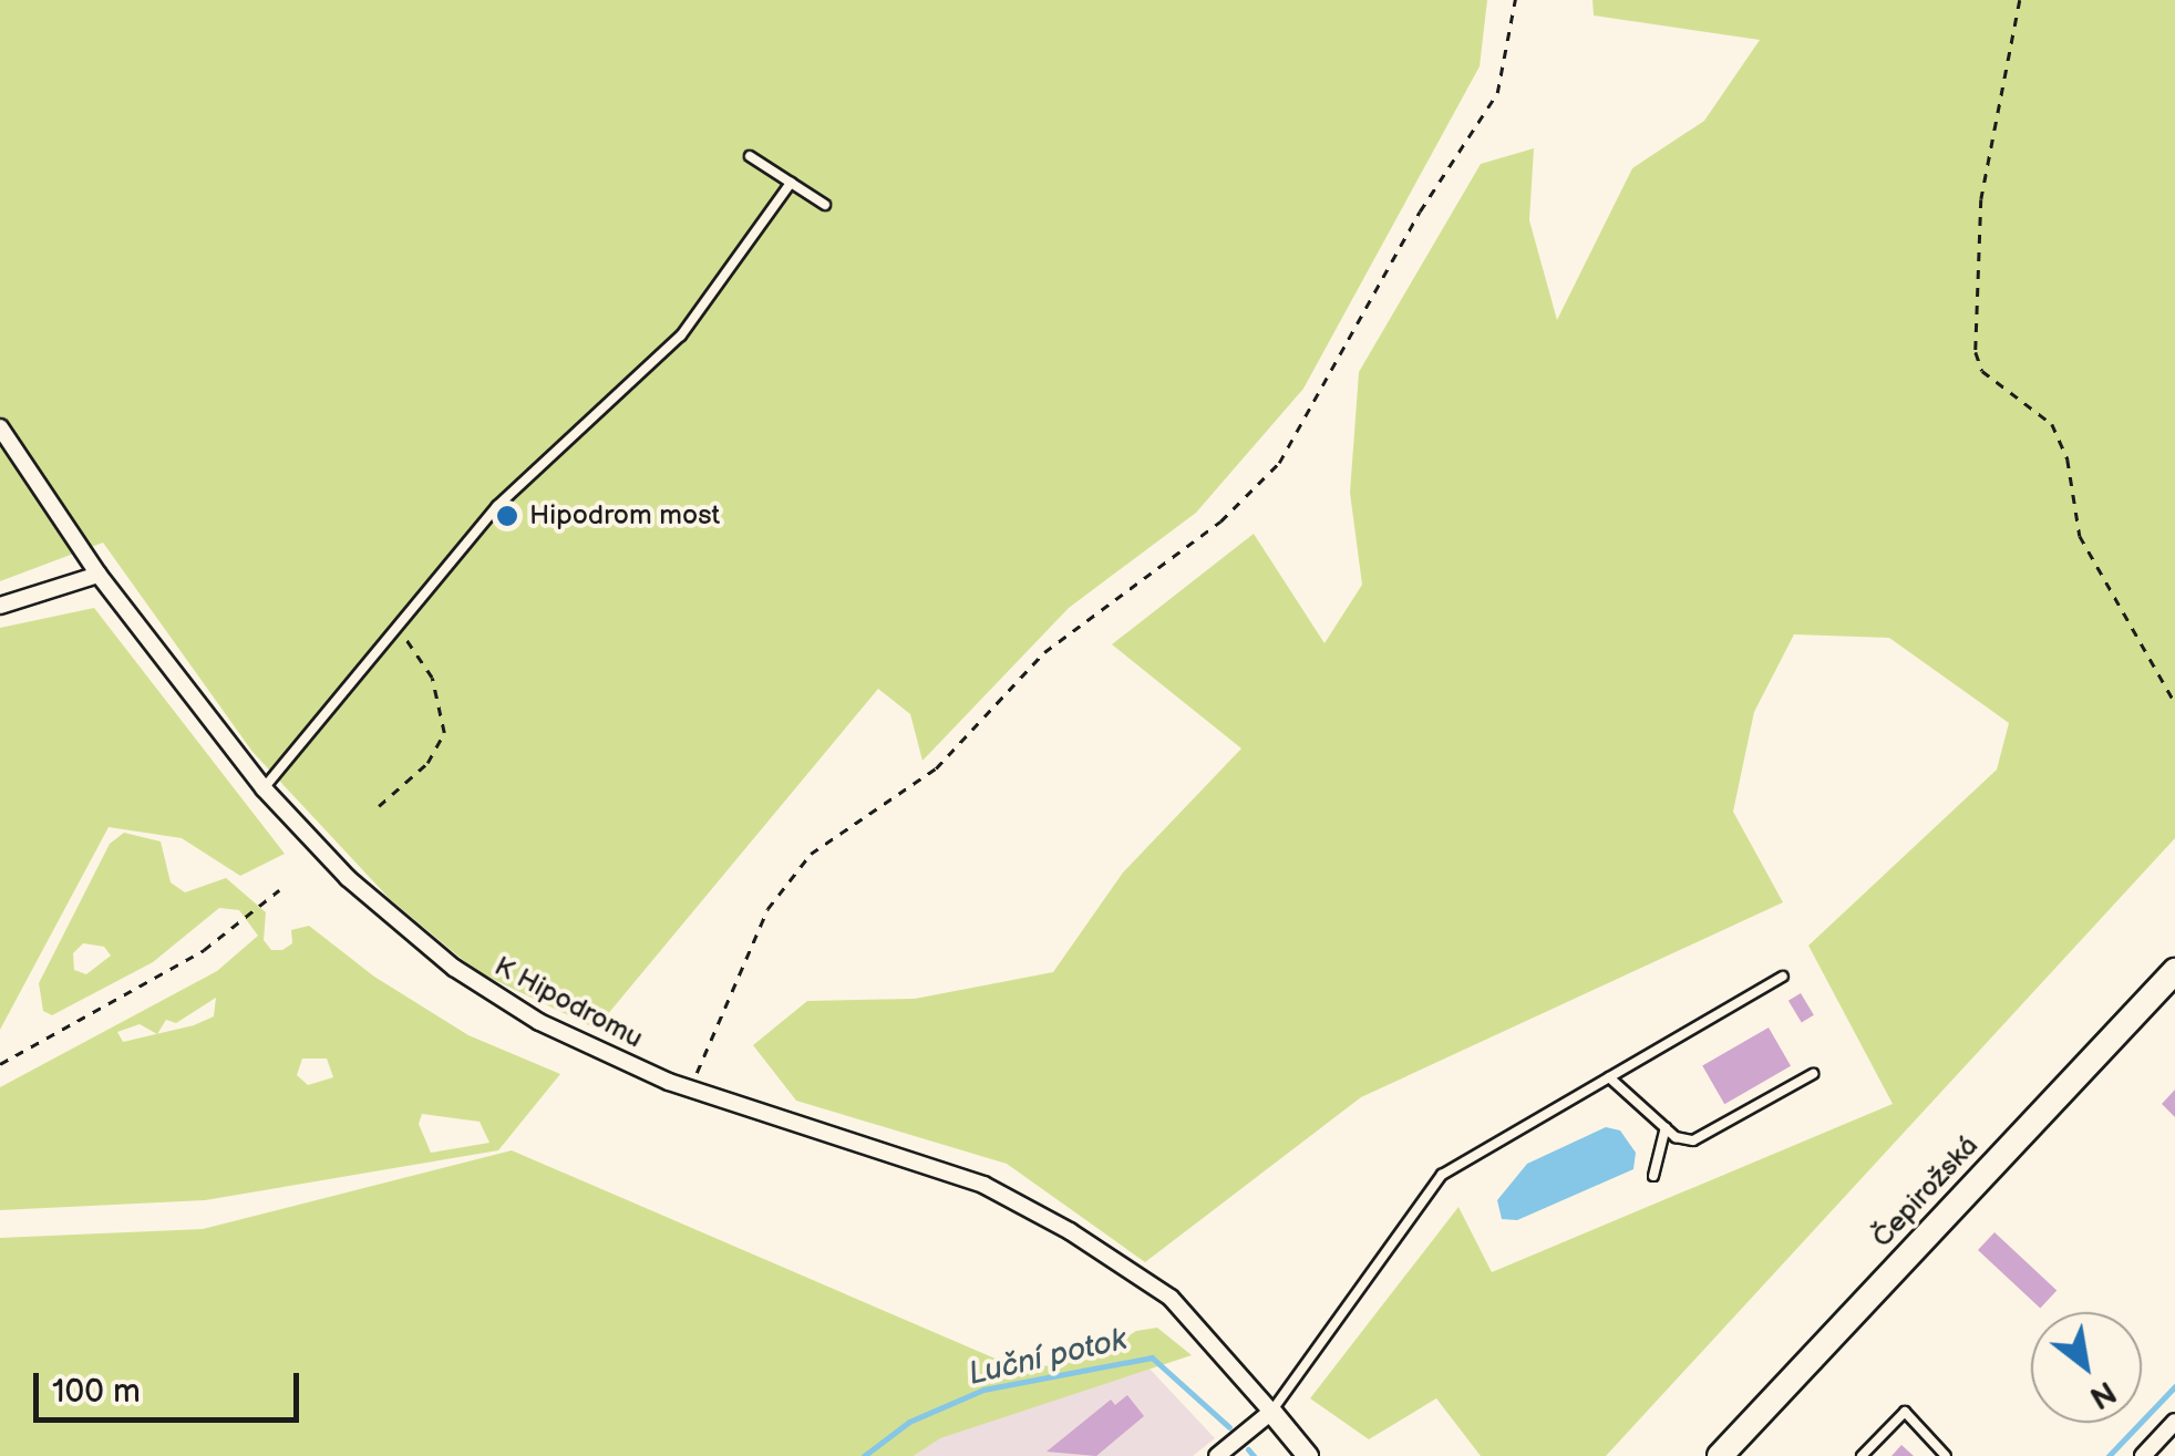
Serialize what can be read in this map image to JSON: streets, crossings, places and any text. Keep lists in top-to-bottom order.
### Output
{
  "streets": {
    "main road": ["Čepirožská"],
    "street": ["K Hipodromu"]
  },
  "water": ["Luční potok"],
  "places": ["Hipodrom most"],
  "scale_bar": "100 m",
  "north": "bottom right"
}
